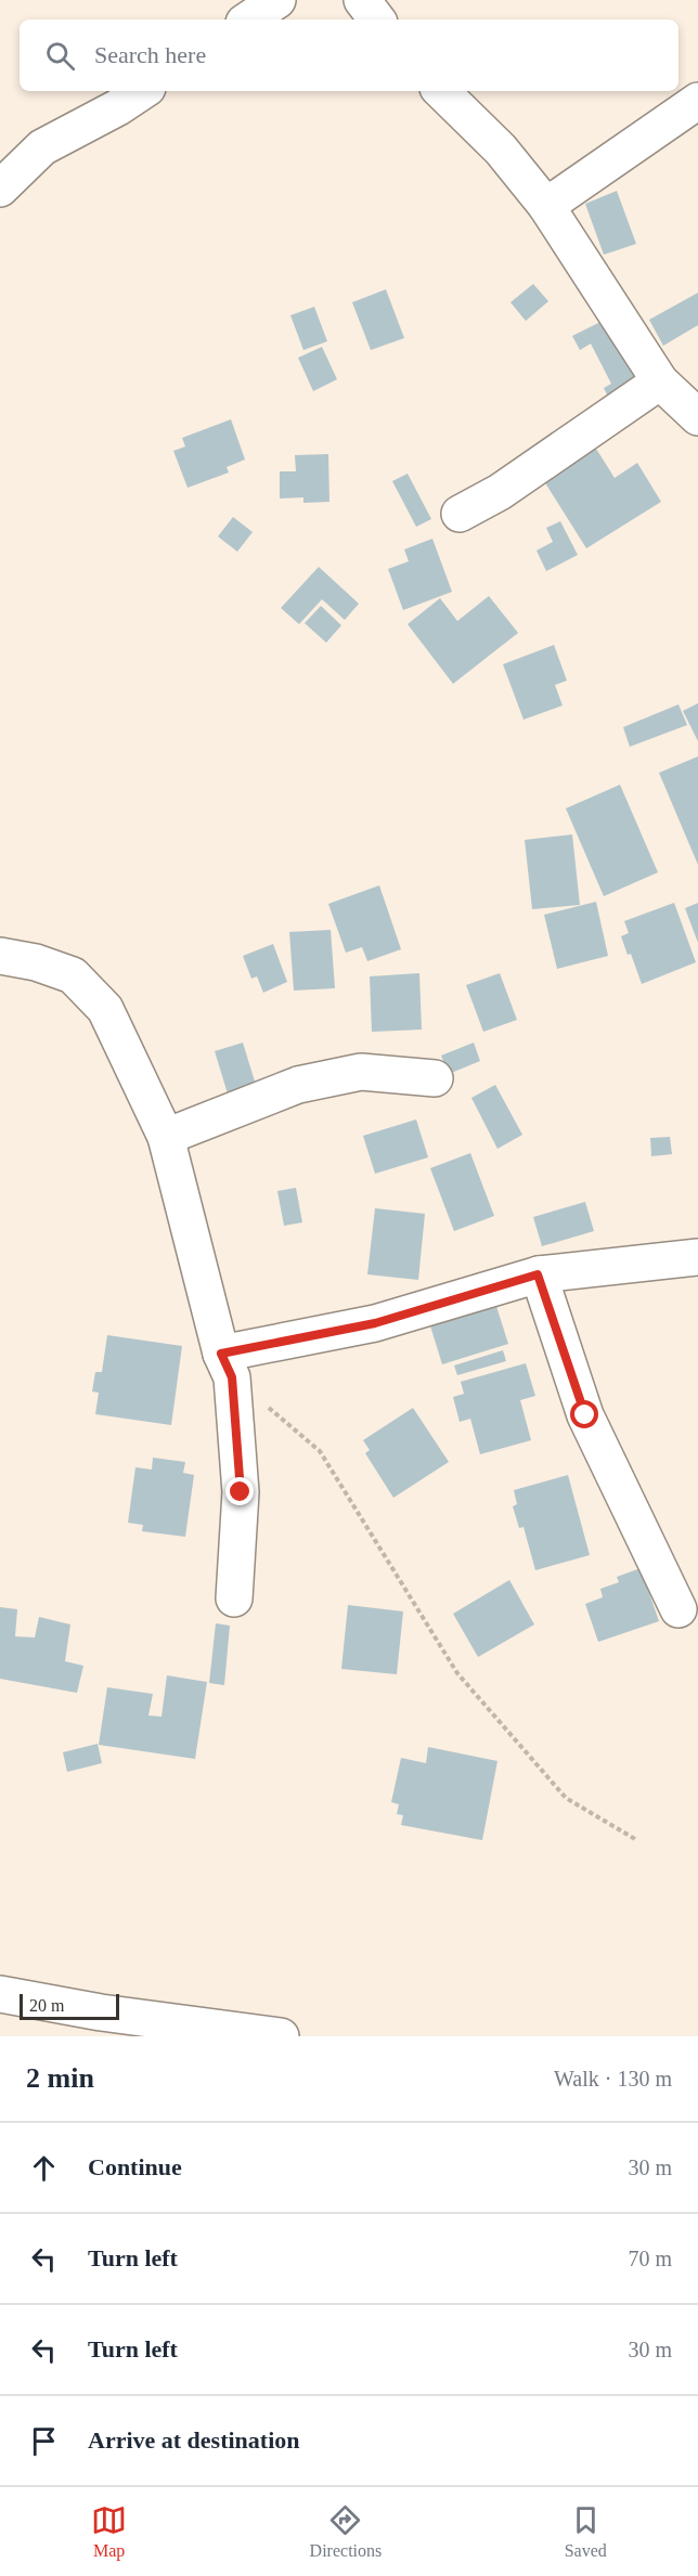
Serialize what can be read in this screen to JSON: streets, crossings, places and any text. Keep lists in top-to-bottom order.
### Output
{
  "scale_bar": "20 m",
  "page": {
    "search": "Search here",
    "scale": "20 m",
    "heading": ["2 min", "Walk · 130 m"],
    "list": [
      ["Continue", "30 m"],
      ["Turn left", "70 m"],
      ["Turn left", "30 m"],
      "Arrive at destination"
    ],
    "nav": ["Map", "Directions", "Saved"]
  }
}
